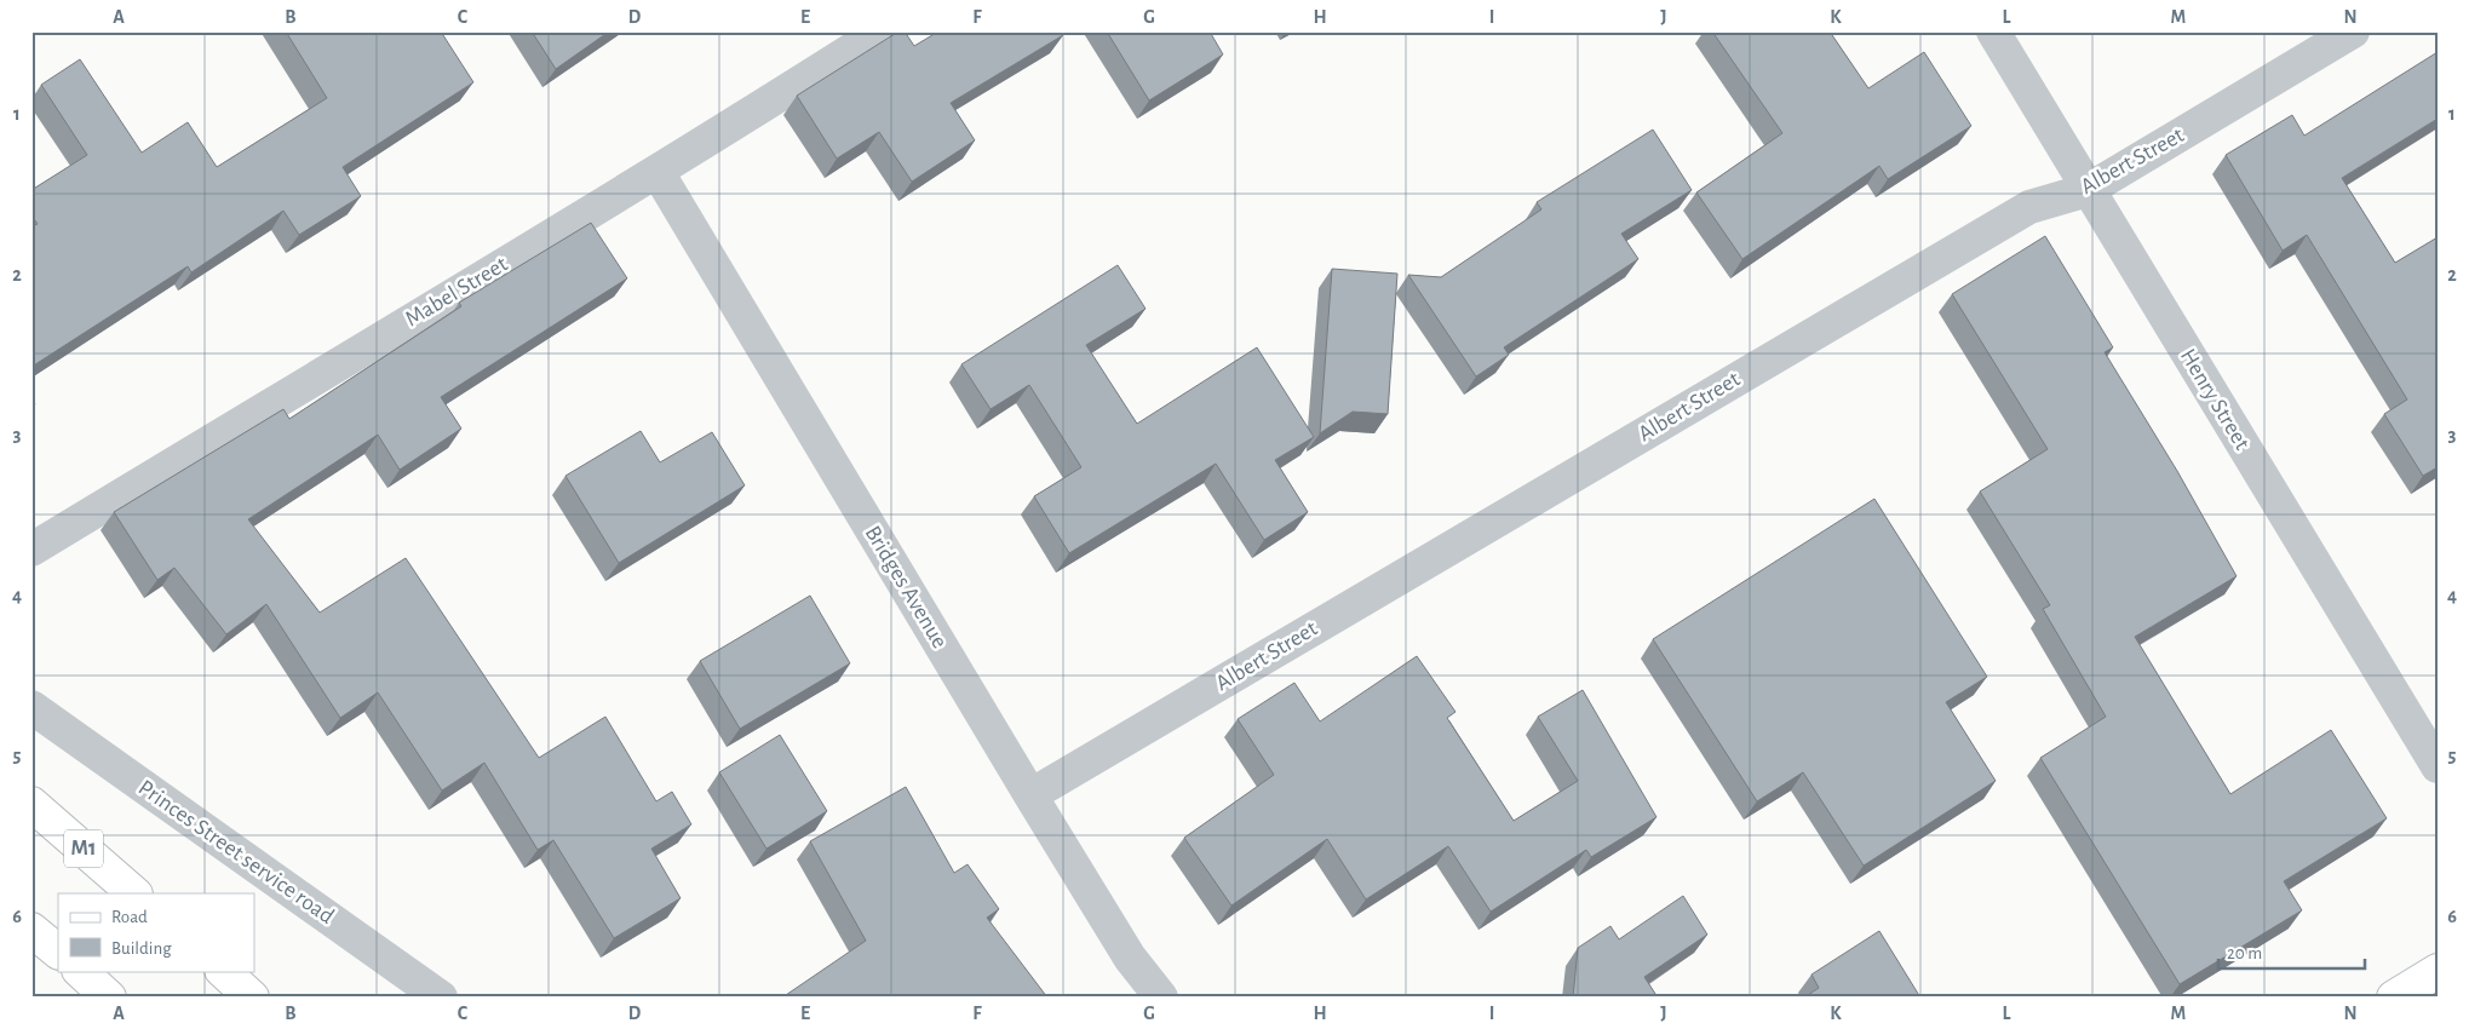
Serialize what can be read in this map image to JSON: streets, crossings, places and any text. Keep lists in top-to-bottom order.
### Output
{
  "streets": {
    "main road": ["M1"],
    "street": [
      "Albert Street",
      "Mabel Street",
      "Henry Street",
      "Bridges Avenue",
      "Princes Street service road"
    ]
  },
  "crossings": [
    ["Albert Street", "Henry Street"],
    ["Albert Street", "Bridges Avenue"],
    ["Mabel Street", "Bridges Avenue"]
  ],
  "legend": ["Road", "Building"],
  "scale_bar": "20 m",
  "grid": {
    "columns": [
      "A",
      "B",
      "C",
      "D",
      "E",
      "F",
      "G",
      "H",
      "I",
      "J",
      "K",
      "L",
      "M",
      "N"
    ],
    "rows": [
      "1",
      "2",
      "3",
      "4",
      "5",
      "6"
    ]
  }
}
